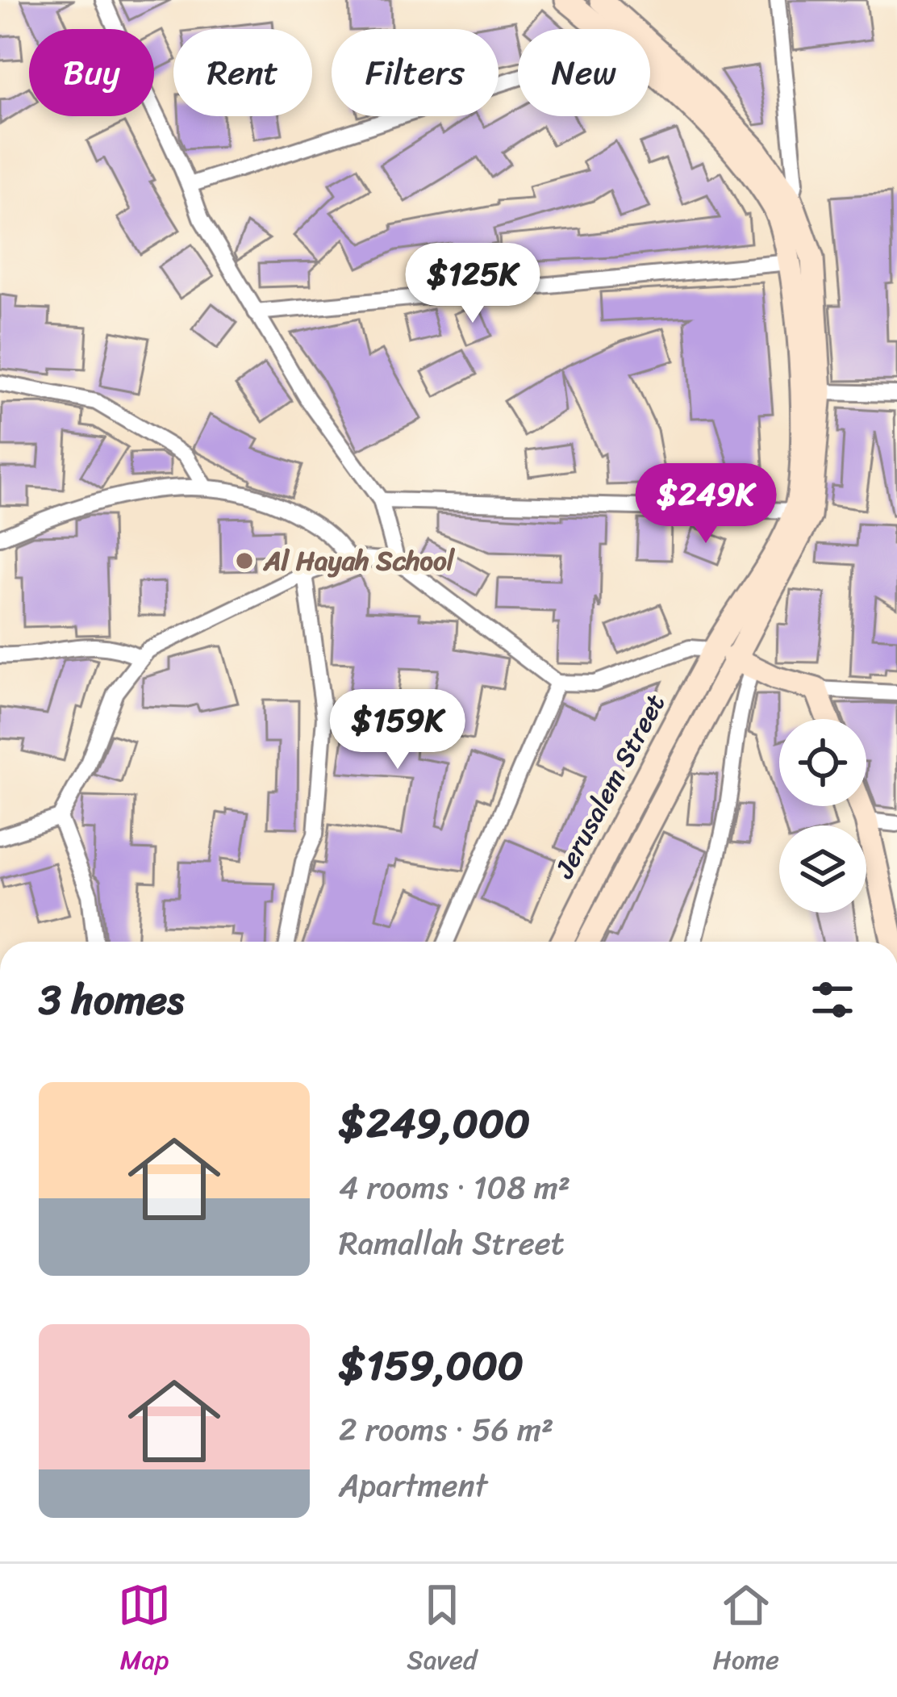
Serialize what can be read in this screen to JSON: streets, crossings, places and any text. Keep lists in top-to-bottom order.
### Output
{
  "streets": {
    "main road": ["Jerusalem Street"]
  },
  "places": ["Al Hayah School"],
  "page": {
    "chip": [
      "Buy",
      "Rent",
      "Filters",
      "New"
    ],
    "price": ["$125K", "$249K", "$159K"],
    "heading": "3 homes",
    "list": [
      {
        "name": "$249,000",
        "note": "4 rooms · 108 m² · Ramallah Street"
      },
      {
        "name": "$159,000",
        "note": "2 rooms · 56 m² · Apartment"
      }
    ],
    "tabs": ["Map", "Saved", "Home"]
  }
}
